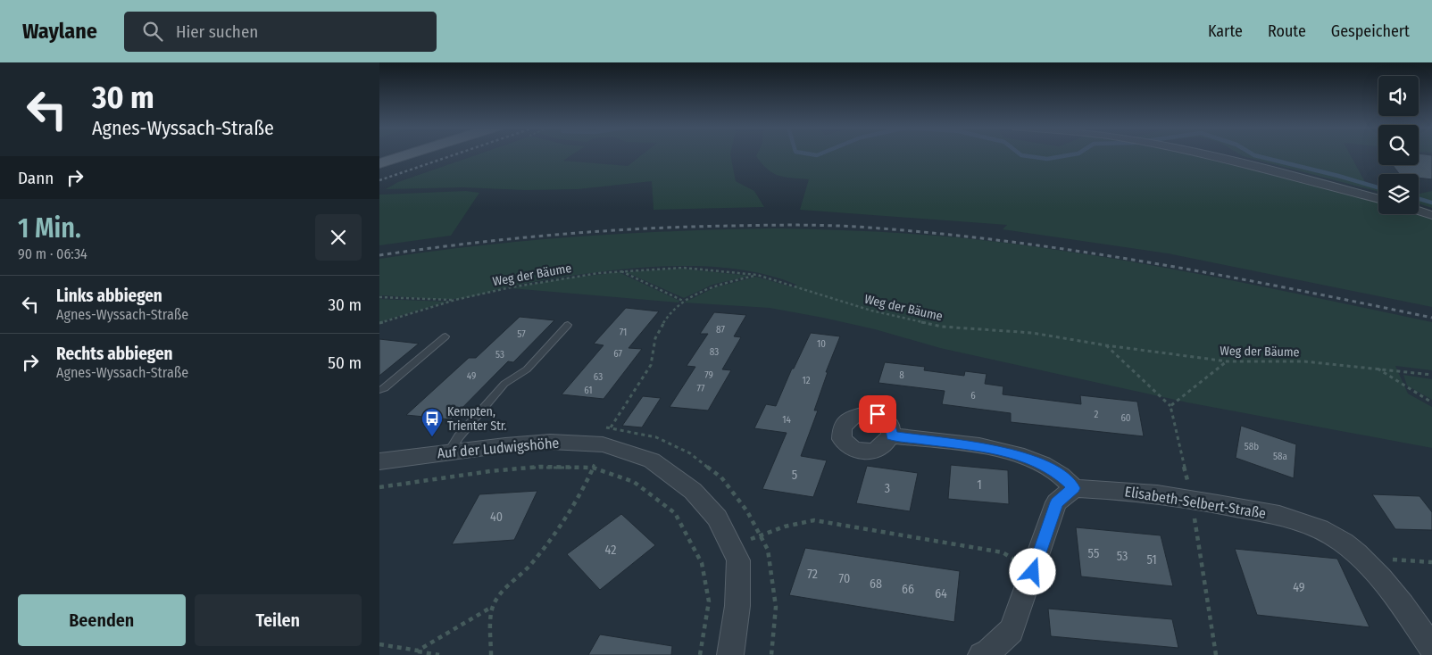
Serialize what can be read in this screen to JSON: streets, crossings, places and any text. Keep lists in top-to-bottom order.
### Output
{
  "streets": {
    "street": ["Auf der Ludwigshöhe", "Elisabeth-Selbert-Straße"],
    "path": ["Weg der Bäume"]
  },
  "places": {
    "bus stop": ["Kempten, Trienter Str."]
  },
  "house_numbers": [
    "87",
    "71",
    "57",
    "10",
    "83",
    "67",
    "53",
    "79",
    "8",
    "49",
    "63",
    "12",
    "77",
    "61",
    "6",
    "2",
    "60",
    "14",
    "58b",
    "58a",
    "5",
    "1",
    "3",
    "40",
    "42",
    "55",
    "53",
    "51",
    "72",
    "70",
    "68",
    "49",
    "66",
    "64"
  ],
  "page": {
    "header": "Waylane",
    "search": "Hier suchen",
    "nav": ["Karte", "Route", "Gespeichert"],
    "turn": ["30 m", "Agnes-Wyssach-Straße"],
    "then": "Dann",
    "heading": ["1 Min.", "90 m · 06:34"],
    "list": [
      {
        "name": "Links abbiegen",
        "note": "Agnes-Wyssach-Straße",
        "value": "30 m"
      },
      {
        "name": "Rechts abbiegen",
        "note": "Agnes-Wyssach-Straße",
        "value": "50 m"
      }
    ],
    "buttons": ["Beenden", "Teilen"]
  }
}
